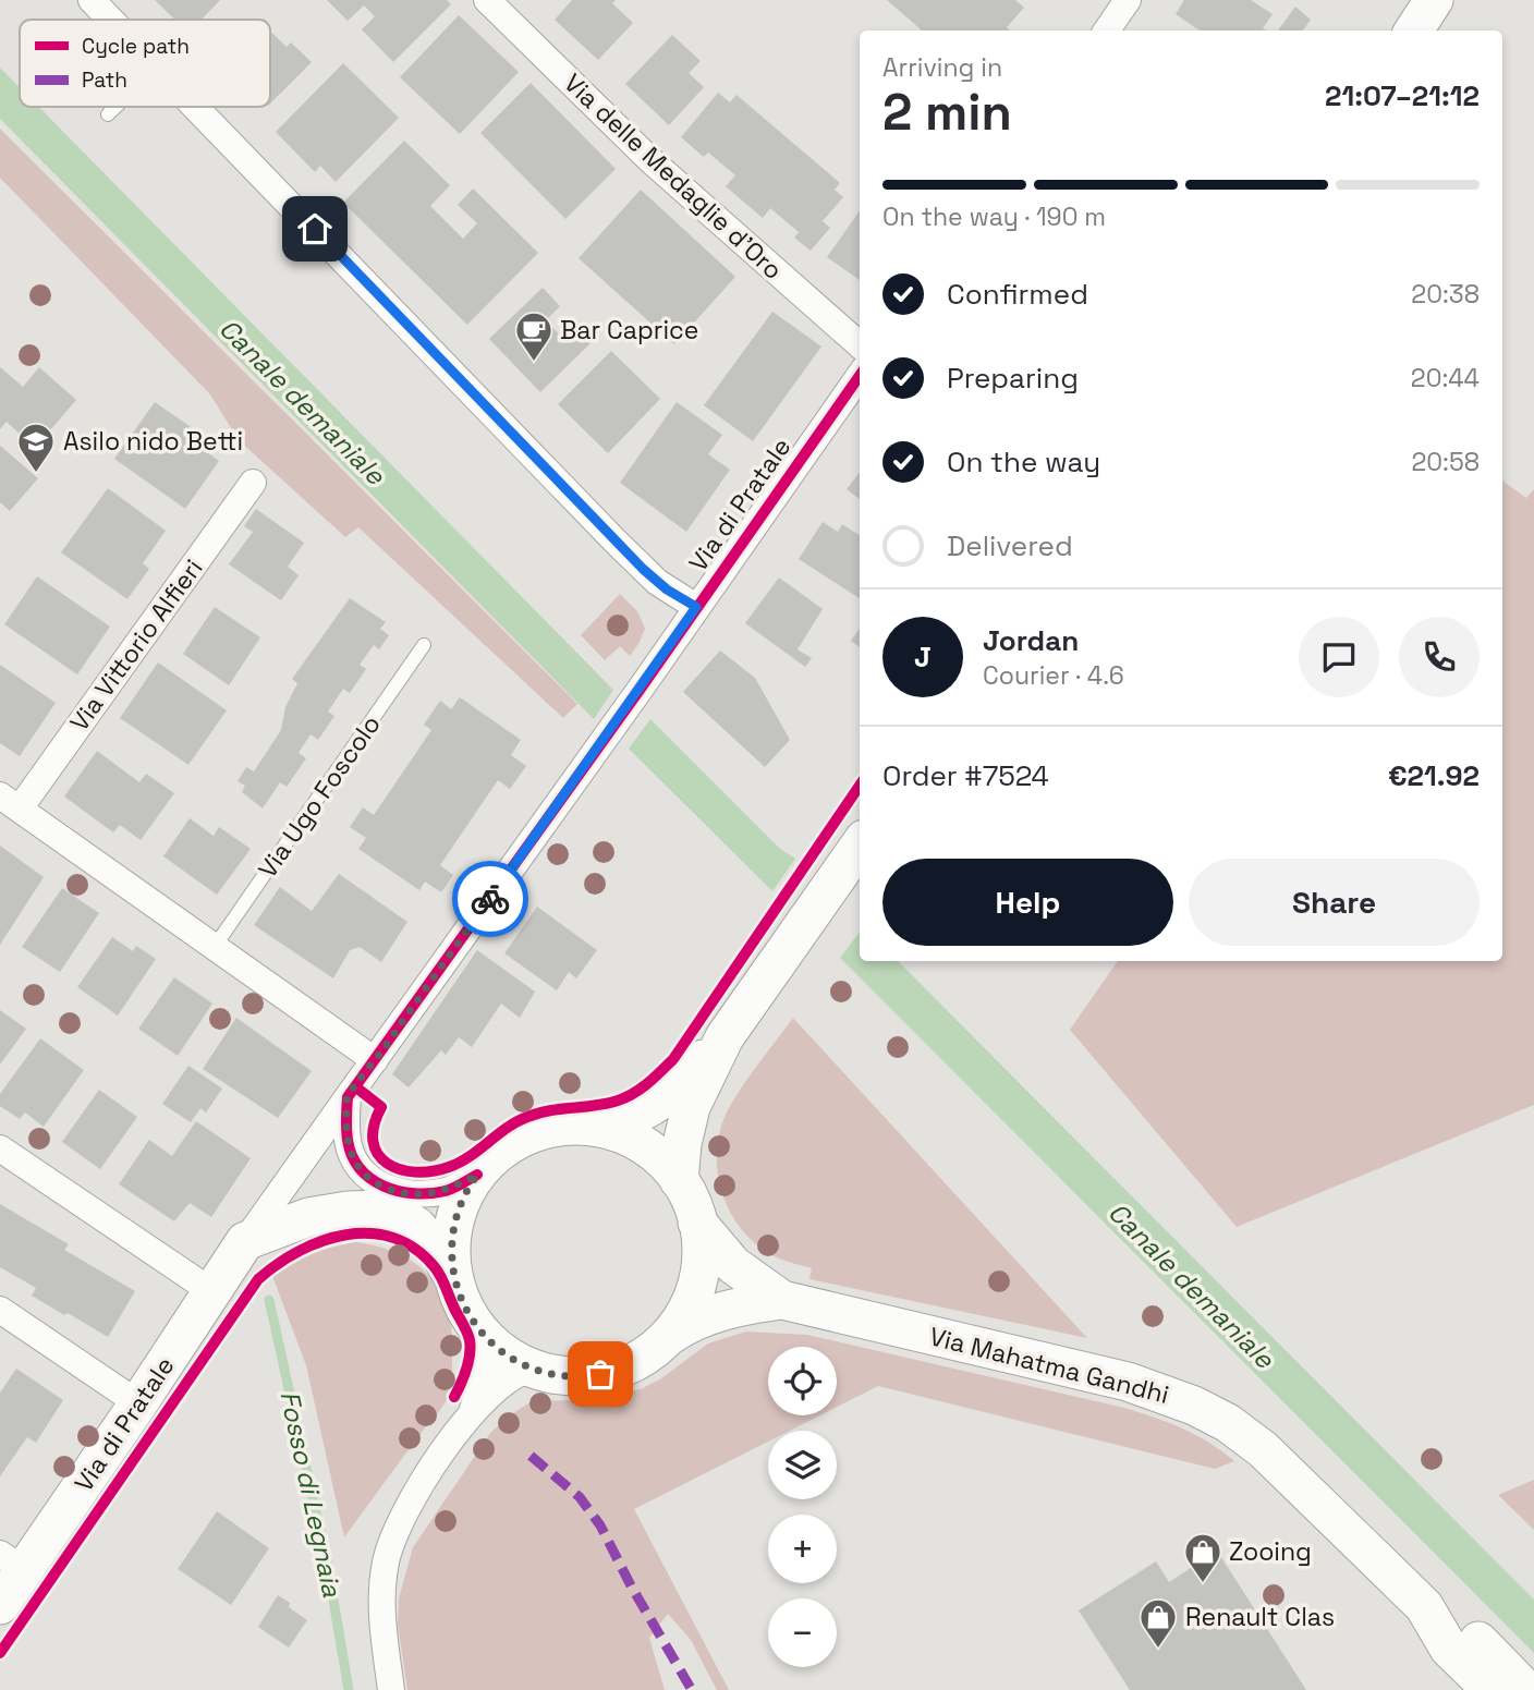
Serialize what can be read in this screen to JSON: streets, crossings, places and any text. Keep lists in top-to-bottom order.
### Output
{
  "streets": {
    "main road": ["Via di Pratale", "Via Mahatma Gandhi"],
    "street": ["Via delle Medaglie d'Oro", "Via Vittorio Alfieri"],
    "lane": ["Via Ugo Foscolo"]
  },
  "water": ["Canale demaniale", "Fosso di Legnaia"],
  "places": {
    "cafe": ["Bar Caprice"],
    "school or university": ["Asilo nido Betti"],
    "shop": ["Zooing", "Renault Clas"]
  },
  "legend": ["Cycle path", "Path"],
  "page": {
    "heading": ["2 min", "Arriving in", "21:07–21:12"],
    "panel": [
      "Jordan",
      "Courier · 4.6",
      "Order #7524",
      "€21.92"
    ],
    "bar": "On the way · 190 m",
    "list": [
      ["Confirmed", "20:38"],
      ["Preparing", "20:44"],
      ["On the way", "20:58"],
      "Delivered"
    ],
    "round": "J",
    "buttons": ["Help", "Share"],
    "map_buttons": ["+", "−"]
  }
}
